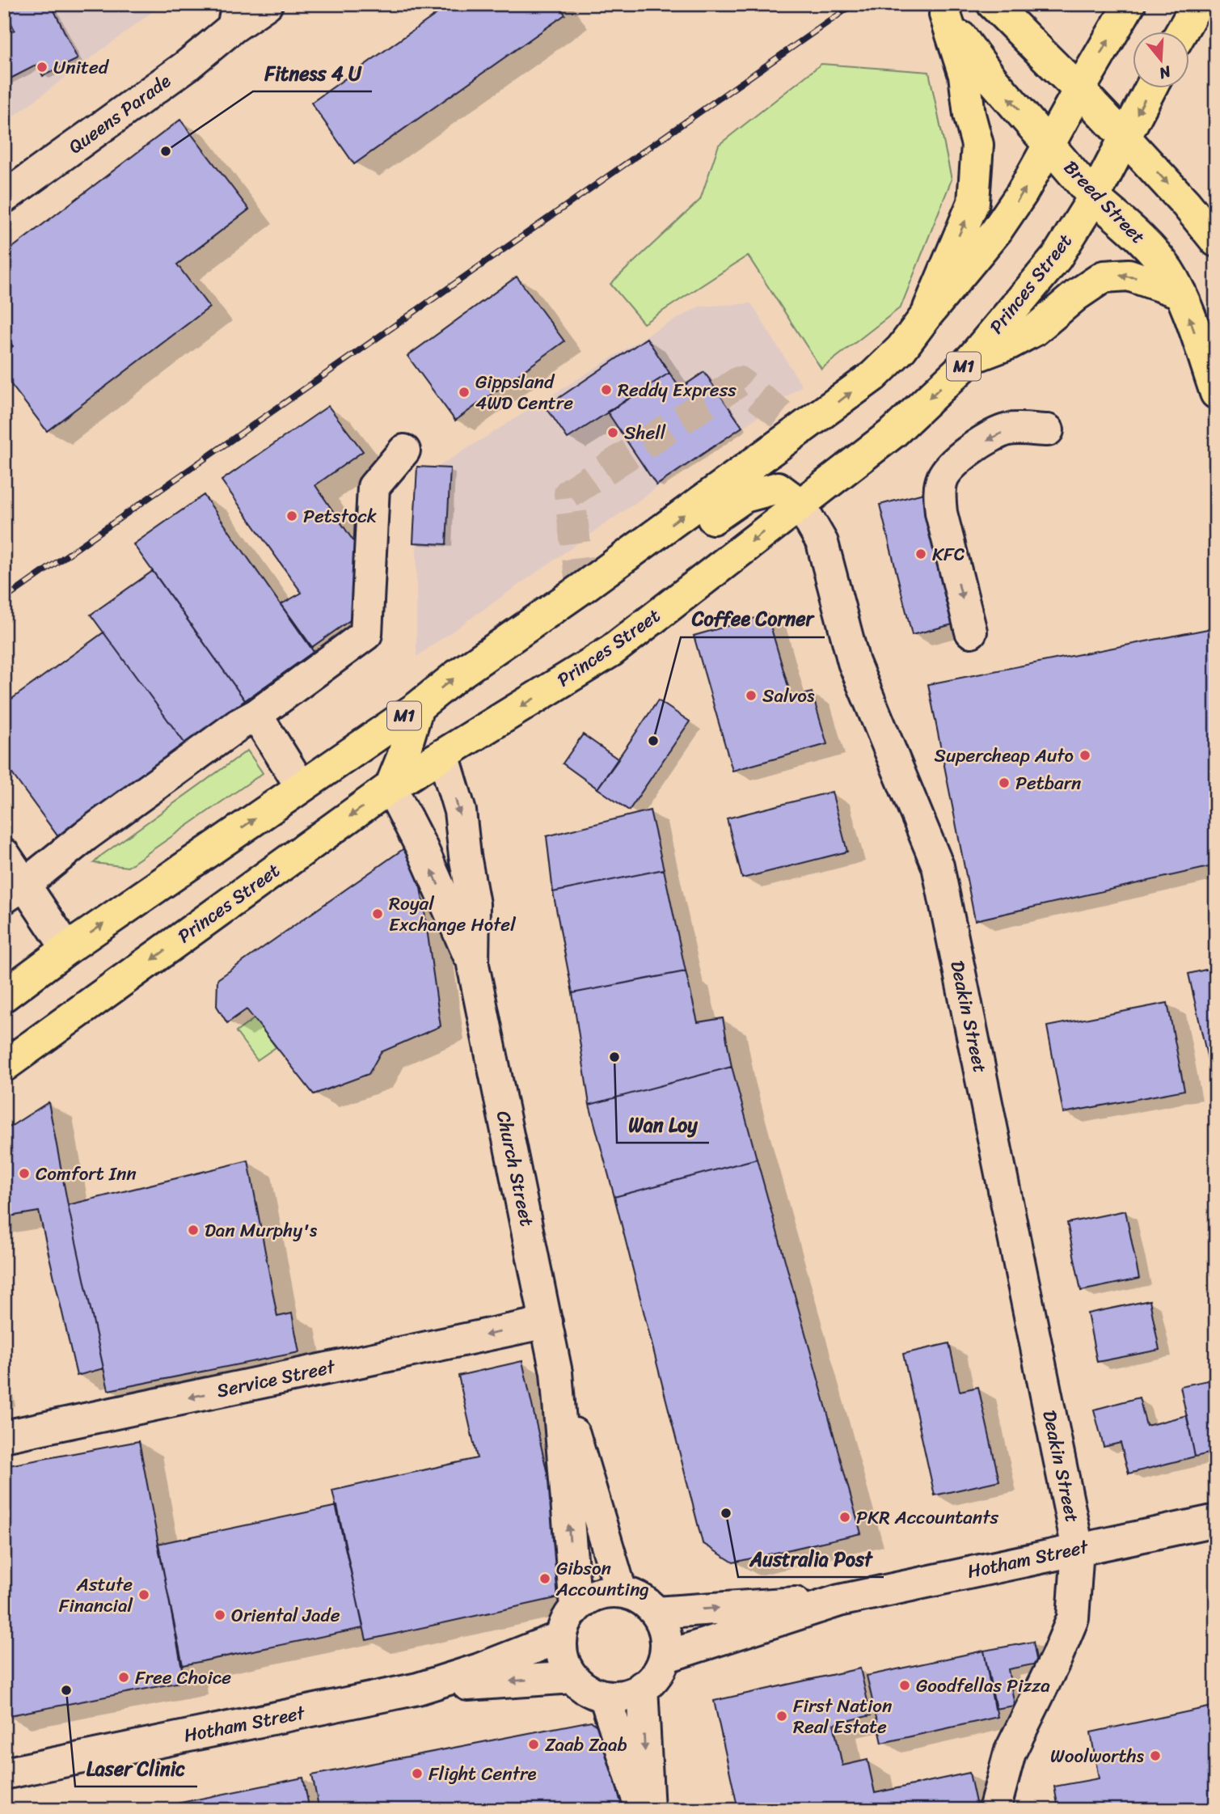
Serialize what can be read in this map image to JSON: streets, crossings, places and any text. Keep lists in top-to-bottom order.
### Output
{
  "streets": {
    "main road": ["Breed Street", "Princes Street", "M1"],
    "street": [
      "Queens Parade",
      "Deakin Street",
      "Church Street",
      "Service Street",
      "Hotham Street"
    ]
  },
  "crossings": [
    ["Breed Street", "Princes Street"],
    ["Breed Street", "M1"],
    ["Princes Street", "Deakin Street"],
    ["Princes Street", "Church Street"],
    ["Deakin Street", "Hotham Street"],
    ["Church Street", "Service Street"],
    ["Church Street", "Hotham Street"]
  ],
  "one_way": ["Service Street"],
  "places": [
    "United",
    "Fitness 4 U",
    "Reddy Express",
    "Gippsland 4WD Centre",
    "Shell",
    "Petstock",
    "KFC",
    "Salvos",
    "Coffee Corner",
    "Supercheap Auto",
    "Petbarn",
    "Royal Exchange Hotel",
    "Wan Loy",
    "Comfort Inn",
    "Dan Murphy's",
    "Australia Post",
    "PKR Accountants",
    "Gibson Accounting",
    "Astute Financial",
    "Oriental Jade",
    "Free Choice",
    "Goodfellas Pizza",
    "Laser Clinic",
    "First Nation Real Estate",
    "Zaab Zaab",
    "Woolworths",
    "Flight Centre"
  ],
  "north": "bottom"
}
